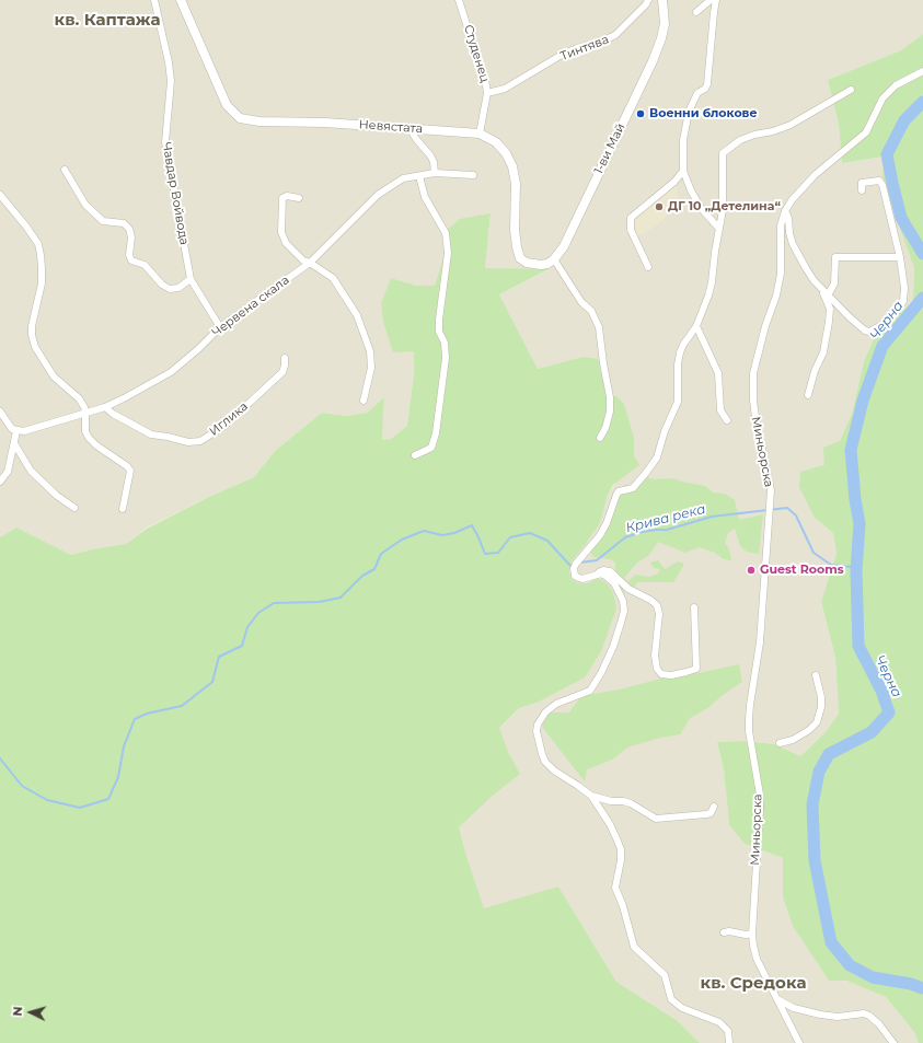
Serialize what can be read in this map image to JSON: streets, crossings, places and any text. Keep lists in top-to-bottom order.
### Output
{
  "streets": {
    "street": [
      "Тинтява",
      "Студенец",
      "Невястата",
      "1-ви Май",
      "Чавдар Войвода",
      "Червена скала",
      "Иглика",
      "Миньорска"
    ]
  },
  "crossings": [
    ["Тинтява", "Студенец"],
    ["Студенец", "Невястата"],
    ["Невястата", "1-ви Май"],
    ["Чавдар Войвода", "Червена скала"],
    ["Червена скала", "Иглика"]
  ],
  "districts": ["кв. Каптажа", "кв. Средока"],
  "water": ["Черна", "Крива река"],
  "places": ["Военни блокове", "ДГ 10 „Детелина“", "Guest Rooms"],
  "north": "left"
}
